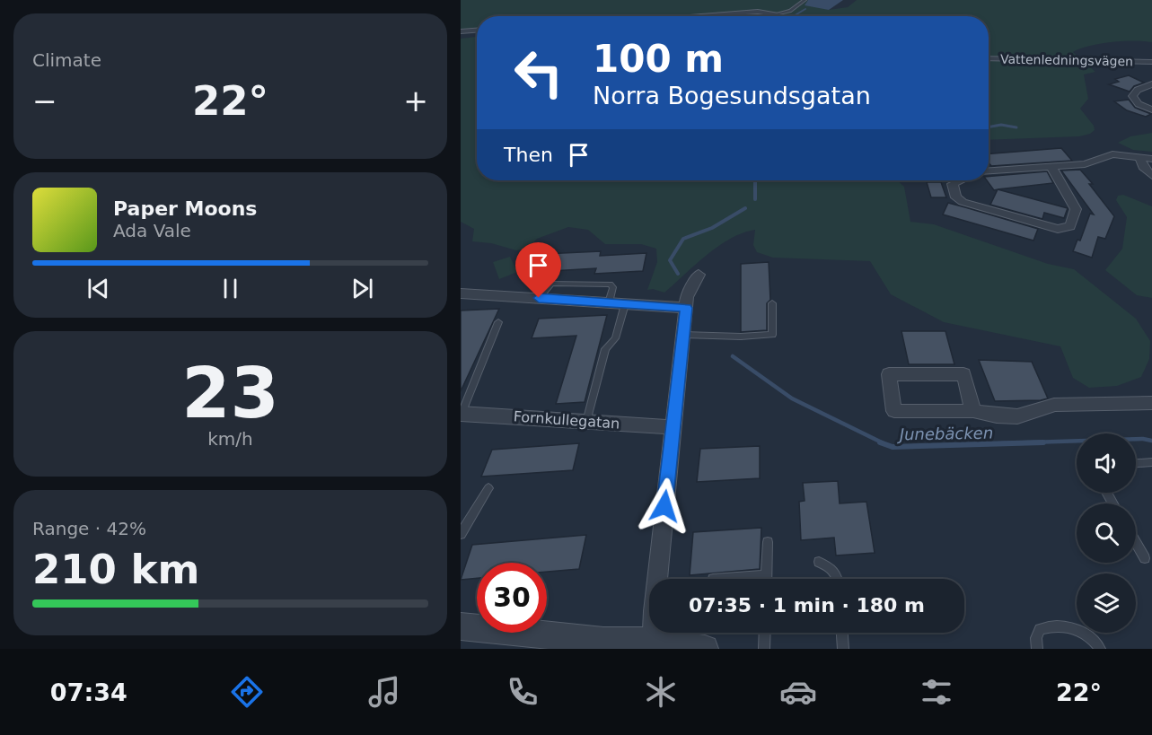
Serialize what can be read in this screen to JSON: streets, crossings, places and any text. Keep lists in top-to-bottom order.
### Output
{
  "streets": {
    "street": ["Vattenledningsvägen", "Fornkullegatan"]
  },
  "water": ["Junebäcken"],
  "page": {
    "tile": [
      "Climate",
      ["23", "km/h"],
      ["Range · 42%", "210 km"]
    ],
    "turn": ["100 m", "Norra Bogesundsgatan"],
    "heat": ["−", "22°", "+"],
    "then": "Then",
    "song": ["Paper Moons", "Ada Vale"],
    "limit": "30",
    "trip": "07:35 · 1 min · 180 m",
    "tabs": ["07:34", "22°"]
  }
}
